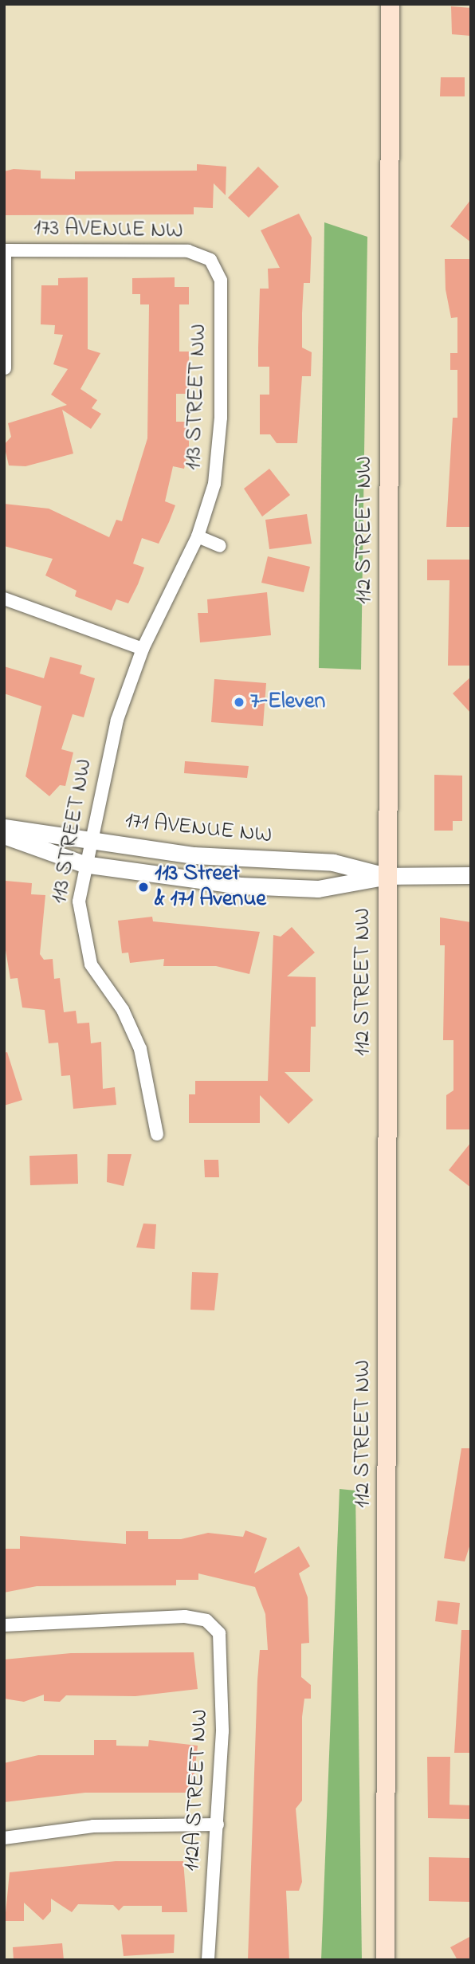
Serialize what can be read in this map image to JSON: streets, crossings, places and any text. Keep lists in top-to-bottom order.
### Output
{
  "streets": {
    "main road": ["112 STREET NW"],
    "street": [
      "173 AVENUE NW",
      "113 STREET NW",
      "171 AVENUE NW",
      "112A STREET NW"
    ]
  },
  "crossings": [
    ["173 AVENUE NW", "113 STREET NW"],
    ["113 STREET NW", "171 AVENUE NW"],
    ["112 STREET NW", "171 AVENUE NW"]
  ],
  "places": ["7-Eleven", "113 Street & 171 Avenue"]
}
